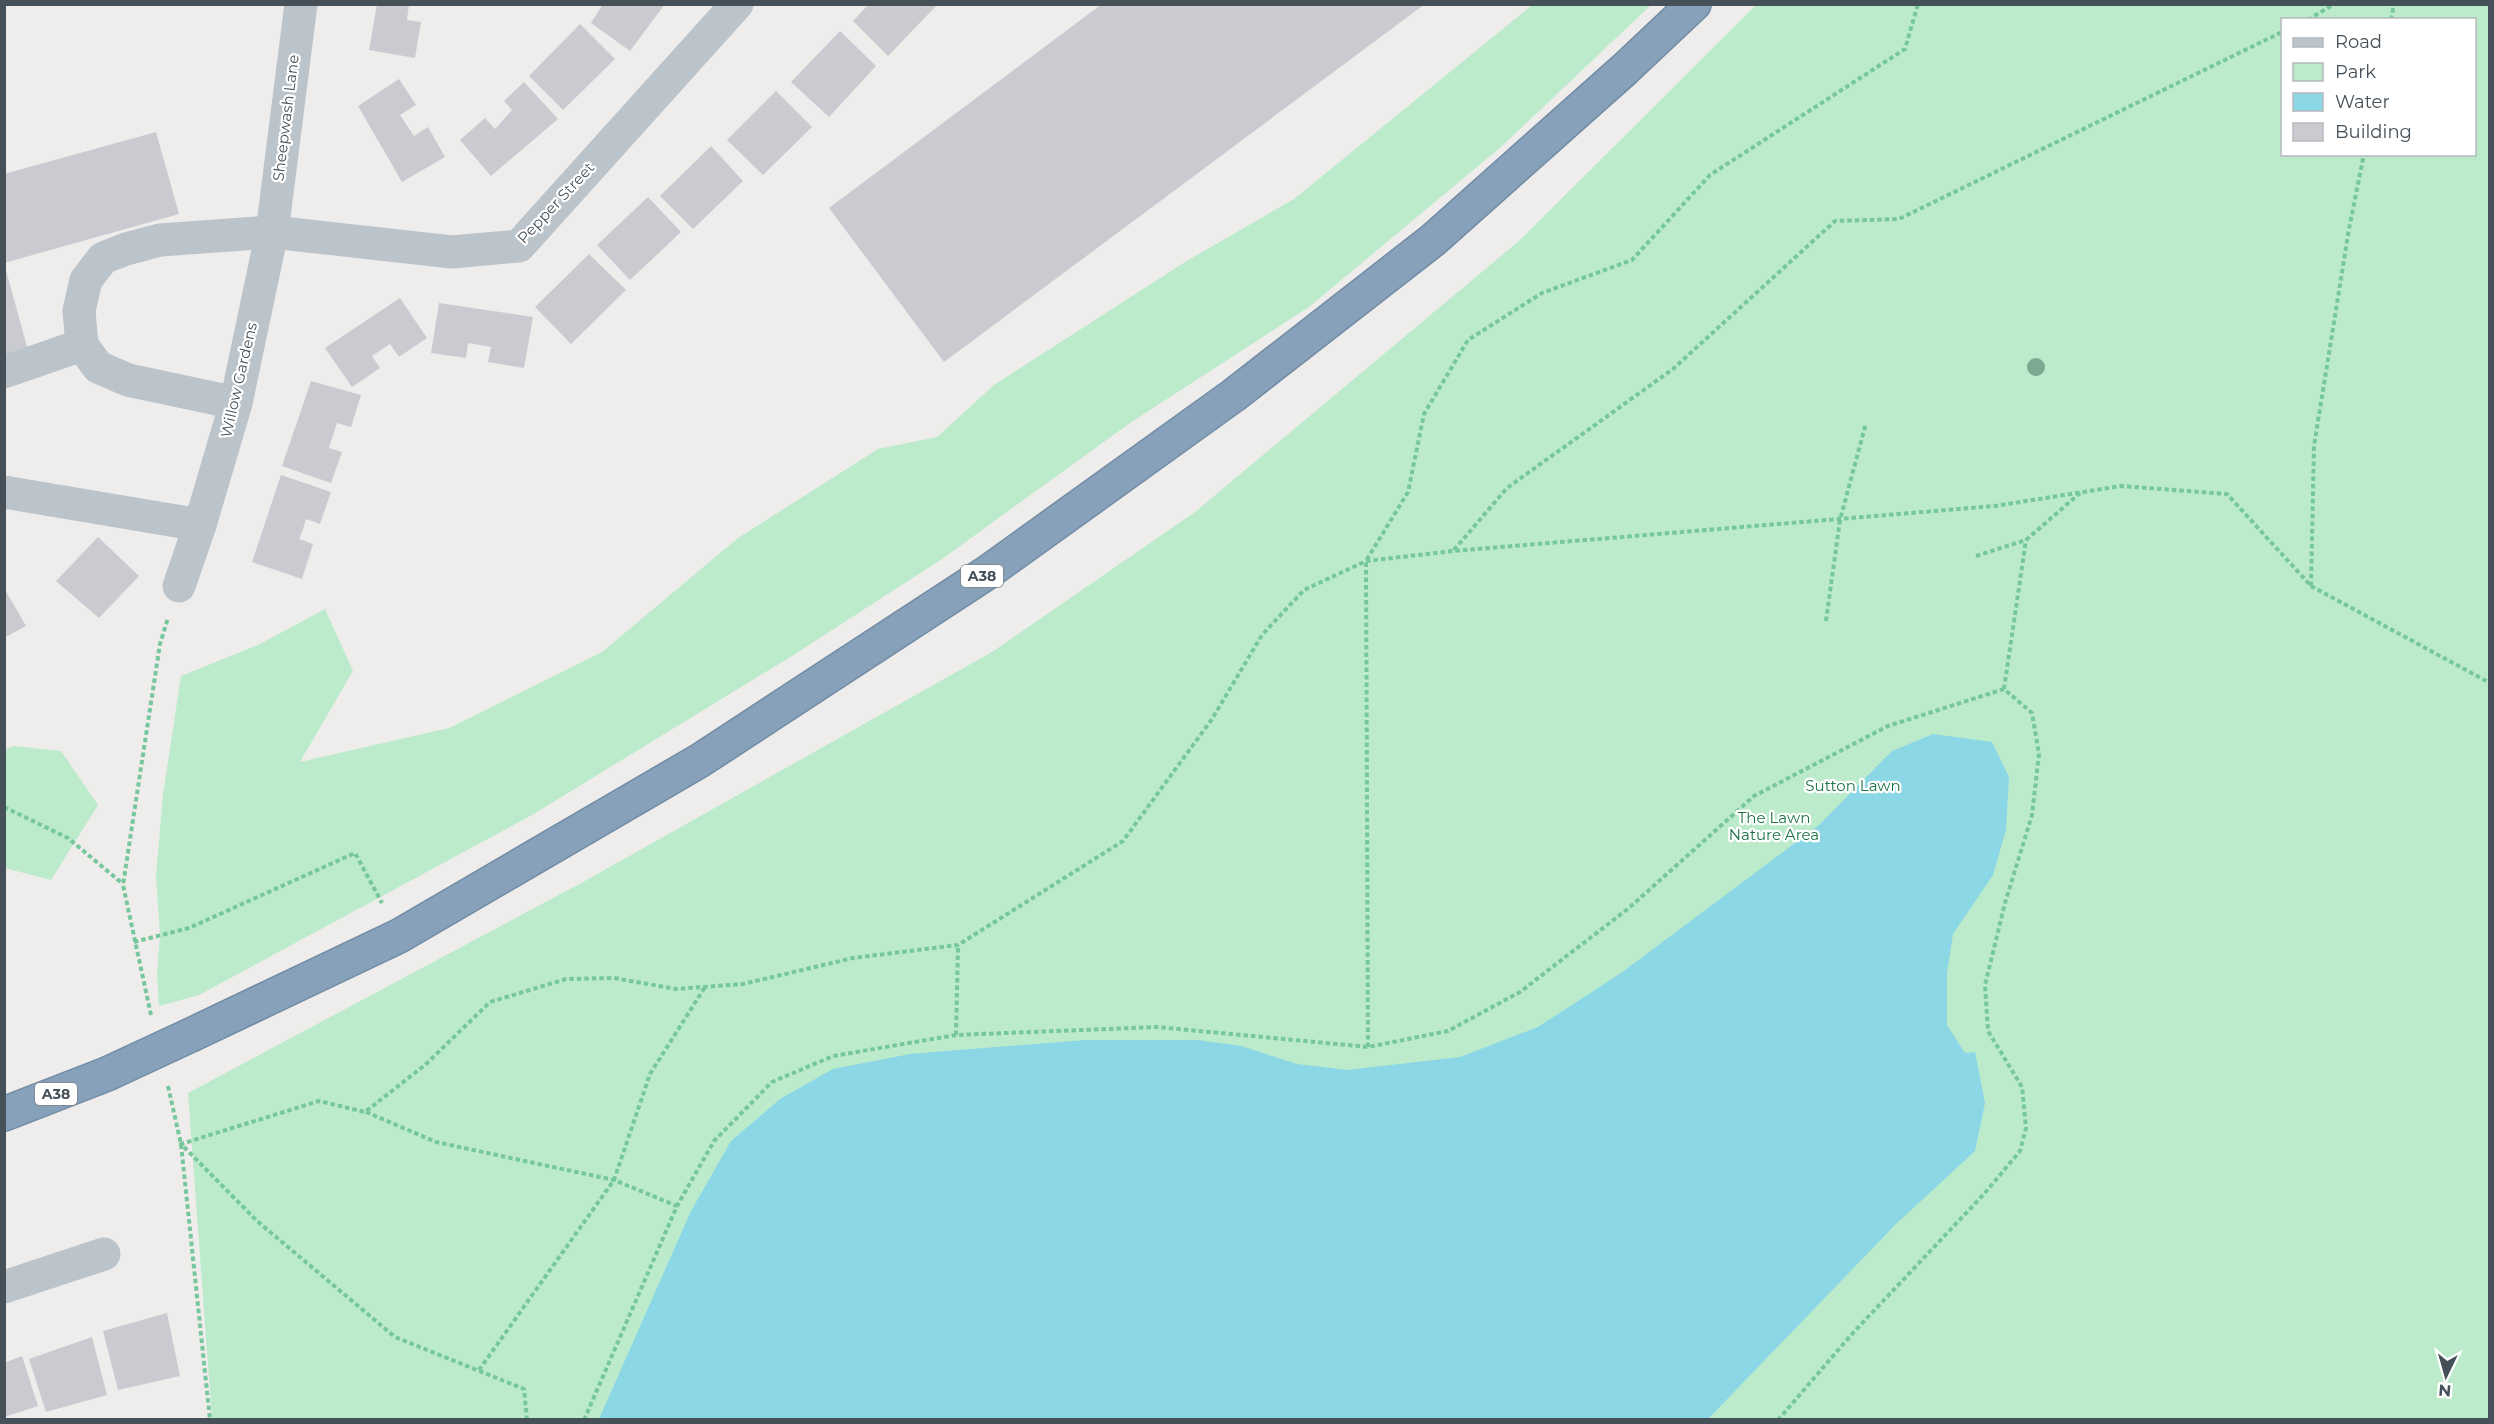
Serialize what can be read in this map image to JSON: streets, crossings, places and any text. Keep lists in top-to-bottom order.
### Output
{
  "streets": {
    "highway": ["A38"],
    "street": ["Sheepwash Lane", "Pepper Street", "Willow Gardens"]
  },
  "crossings": [
    ["Sheepwash Lane", "Pepper Street"],
    ["Sheepwash Lane", "Willow Gardens"],
    ["Pepper Street", "Willow Gardens"]
  ],
  "parks": ["Sutton Lawn", "The Lawn Nature Area"],
  "legend": [
    "Road",
    "Park",
    "Water",
    "Building"
  ],
  "north": "bottom"
}
